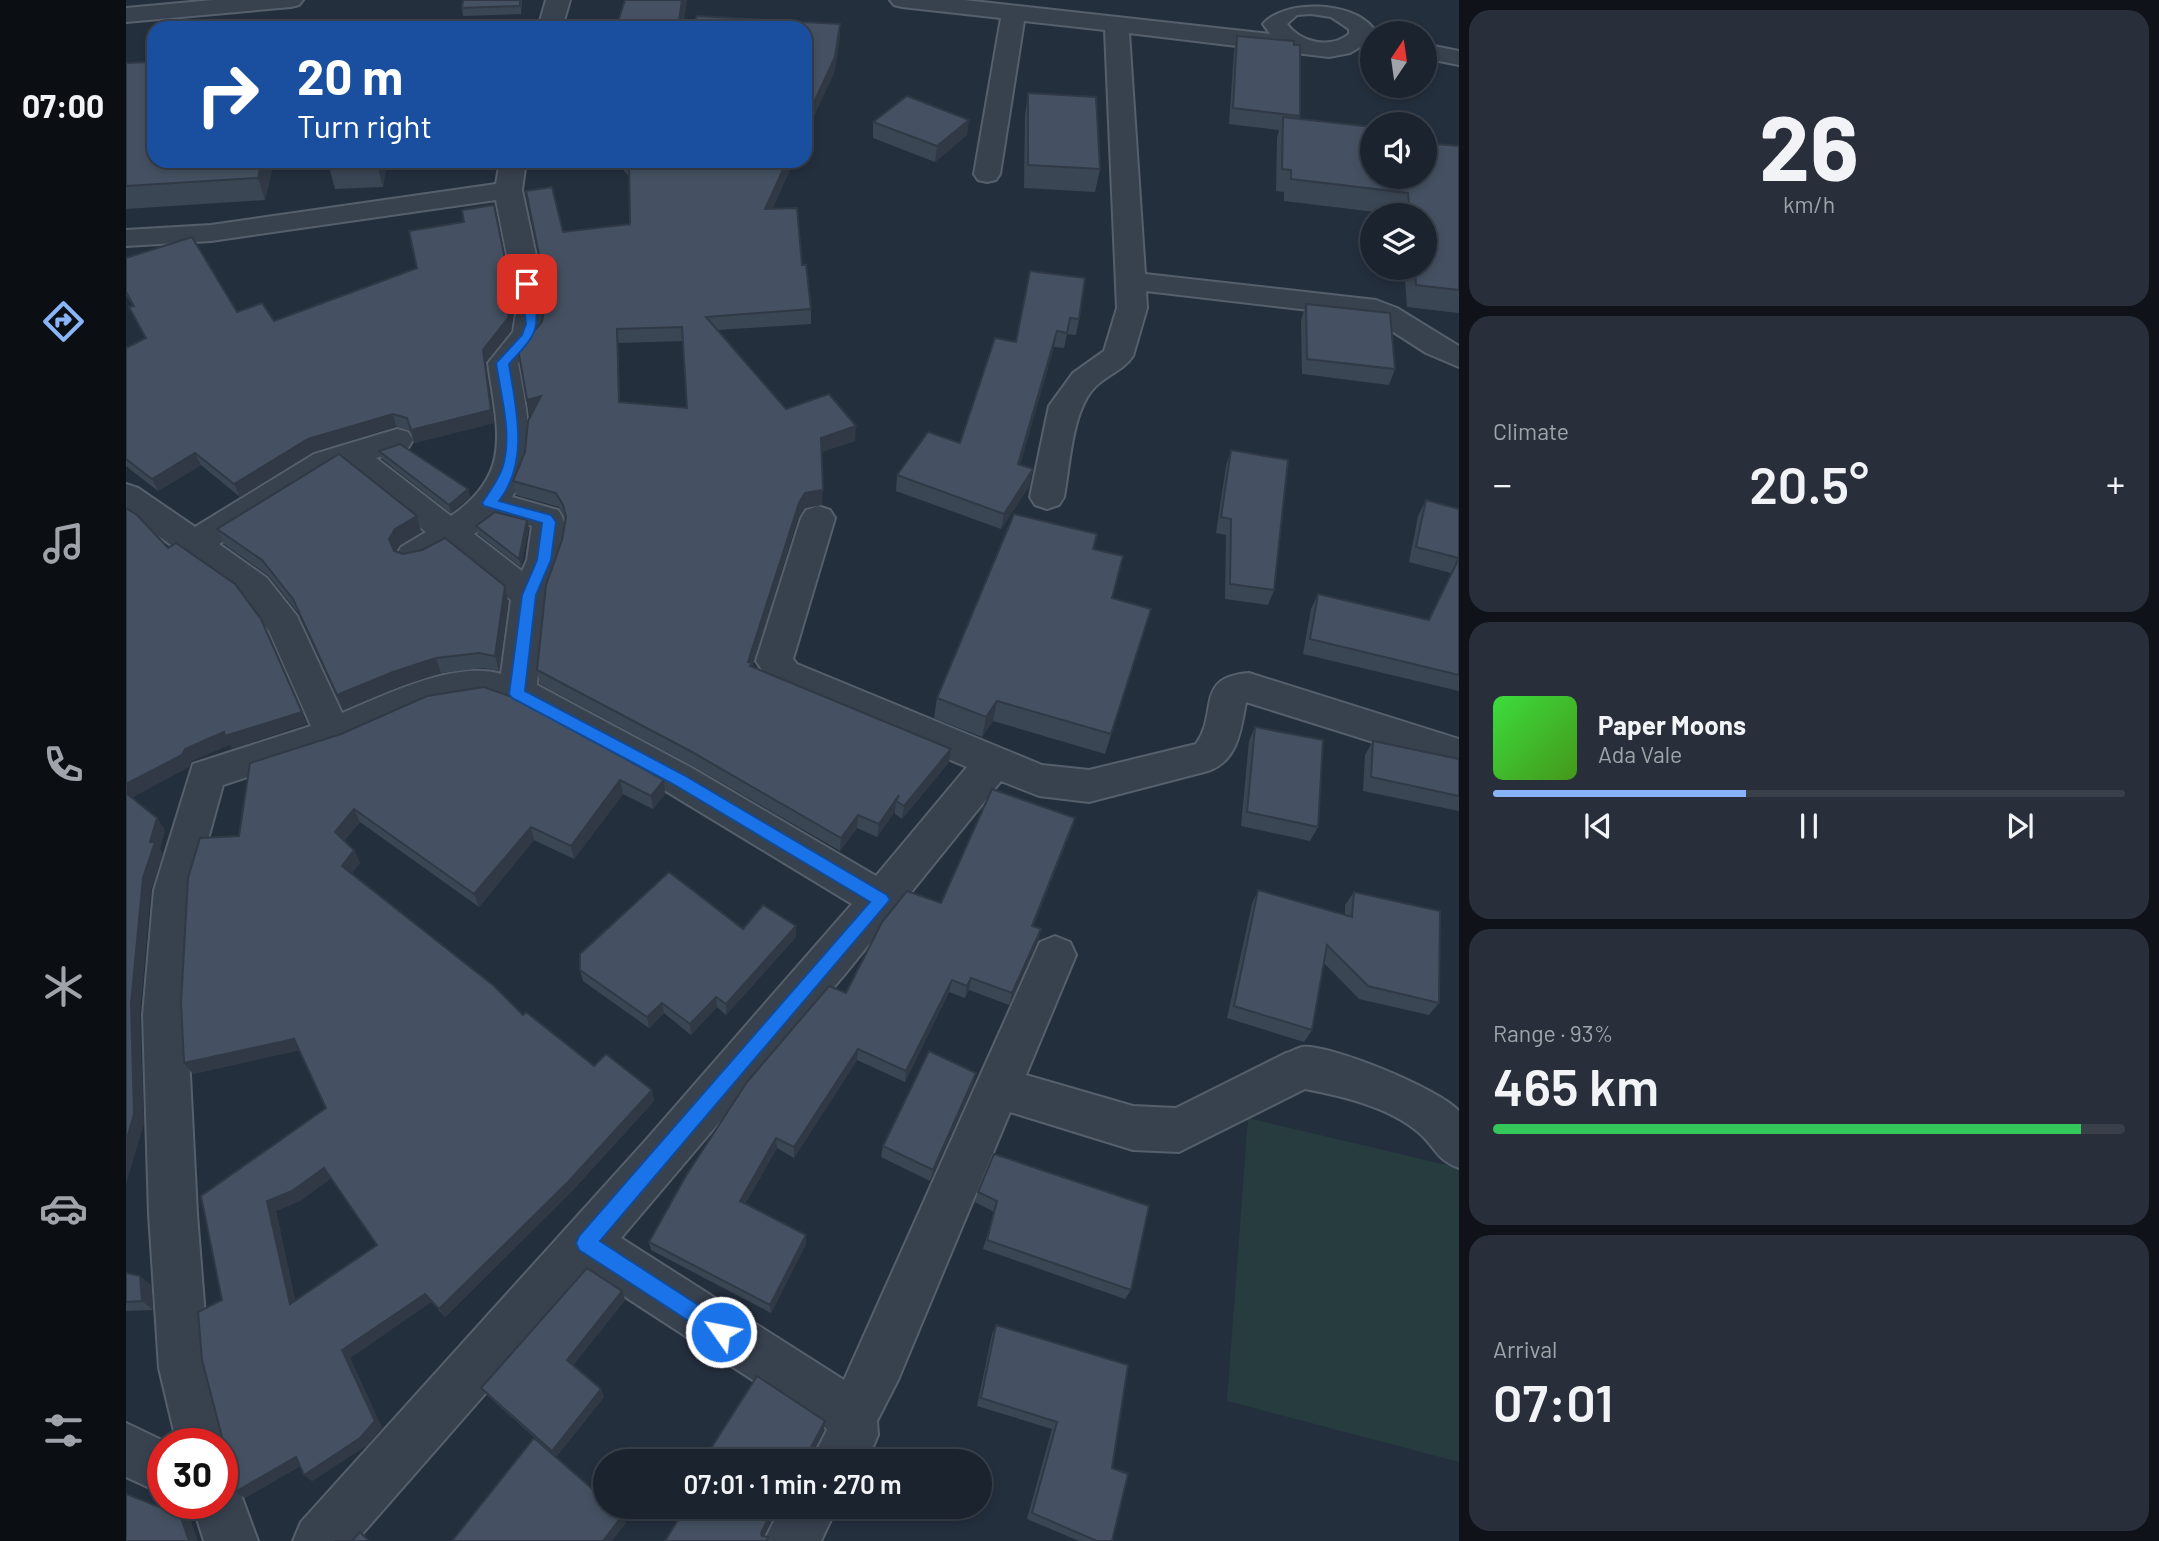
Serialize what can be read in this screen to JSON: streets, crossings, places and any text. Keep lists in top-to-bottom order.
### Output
{
  "north": "top",
  "page": {
    "tabs": "07:00",
    "tile": [
      ["26", "km/h"],
      "Climate",
      ["Range · 93%", "465 km"],
      ["Arrival", "07:01"]
    ],
    "turn": ["20 m", "Turn right"],
    "heat": ["−", "20.5°", "+"],
    "song": ["Paper Moons", "Ada Vale"],
    "limit": "30",
    "trip": "07:01 · 1 min · 270 m"
  }
}
